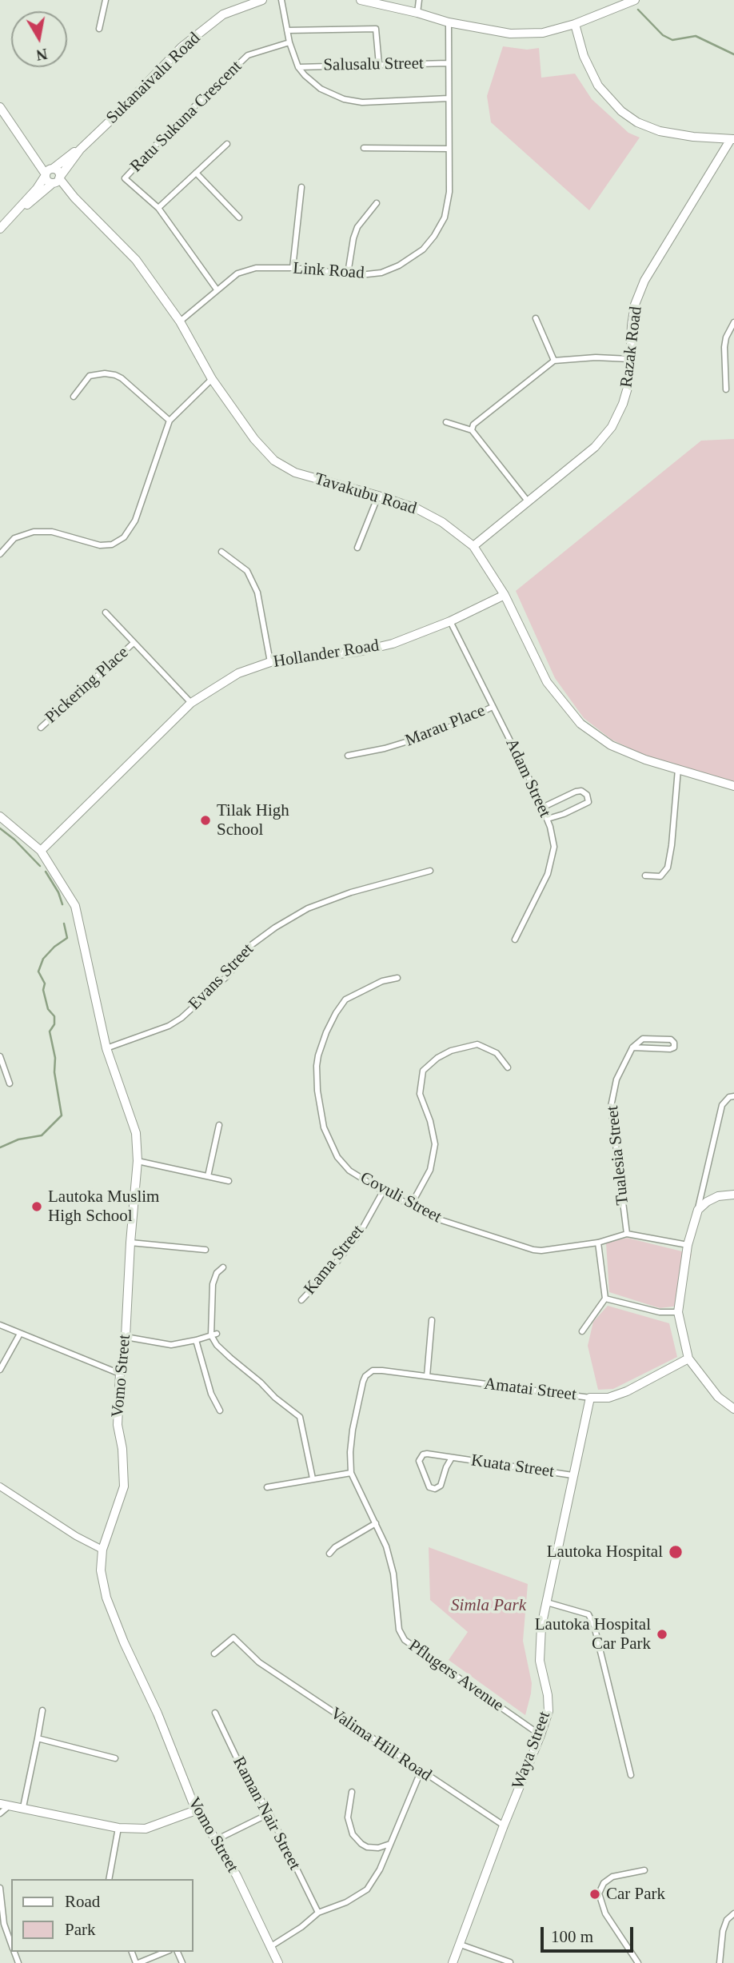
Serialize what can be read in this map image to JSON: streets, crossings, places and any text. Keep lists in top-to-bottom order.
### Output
{
  "streets": {
    "main road": [
      "Sukanaivalu Road",
      "Razak Road",
      "Tavakubu Road",
      "Hollander Road",
      "Vomo Street",
      "Amatai Street",
      "Waya Street"
    ],
    "street": [
      "Salusalu Street",
      "Ratu Sukuna Crescent",
      "Link Road",
      "Pickering Place",
      "Marau Place",
      "Adam Street",
      "Evans Street",
      "Tualesia Street",
      "Covuli Street",
      "Kama Street",
      "Kuata Street",
      "Pflugers Avenue",
      "Valima Hill Road",
      "Raman Nair Street"
    ]
  },
  "crossings": [
    ["Salusalu Street", "Link Road"],
    ["Sukanaivalu Road", "Tavakubu Road"],
    ["Ratu Sukuna Crescent", "Link Road"],
    ["Link Road", "Tavakubu Road"],
    ["Razak Road", "Tavakubu Road"],
    ["Tavakubu Road", "Hollander Road"],
    ["Hollander Road", "Adam Street"],
    ["Hollander Road", "Vomo Street"],
    ["Marau Place", "Adam Street"],
    ["Evans Street", "Vomo Street"],
    ["Tualesia Street", "Covuli Street"],
    ["Covuli Street", "Kama Street"],
    ["Amatai Street", "Pflugers Avenue"],
    ["Amatai Street", "Waya Street"],
    ["Kuata Street", "Waya Street"],
    ["Pflugers Avenue", "Waya Street"],
    ["Valima Hill Road", "Waya Street"]
  ],
  "parks": ["Simla Park"],
  "places": [
    "Tilak High School",
    "Lautoka Muslim High School",
    "Lautoka Hospital",
    "Lautoka Hospital Car Park",
    "Car Park"
  ],
  "legend": ["Road", "Park"],
  "scale_bar": "100 m",
  "north": "bottom"
}
